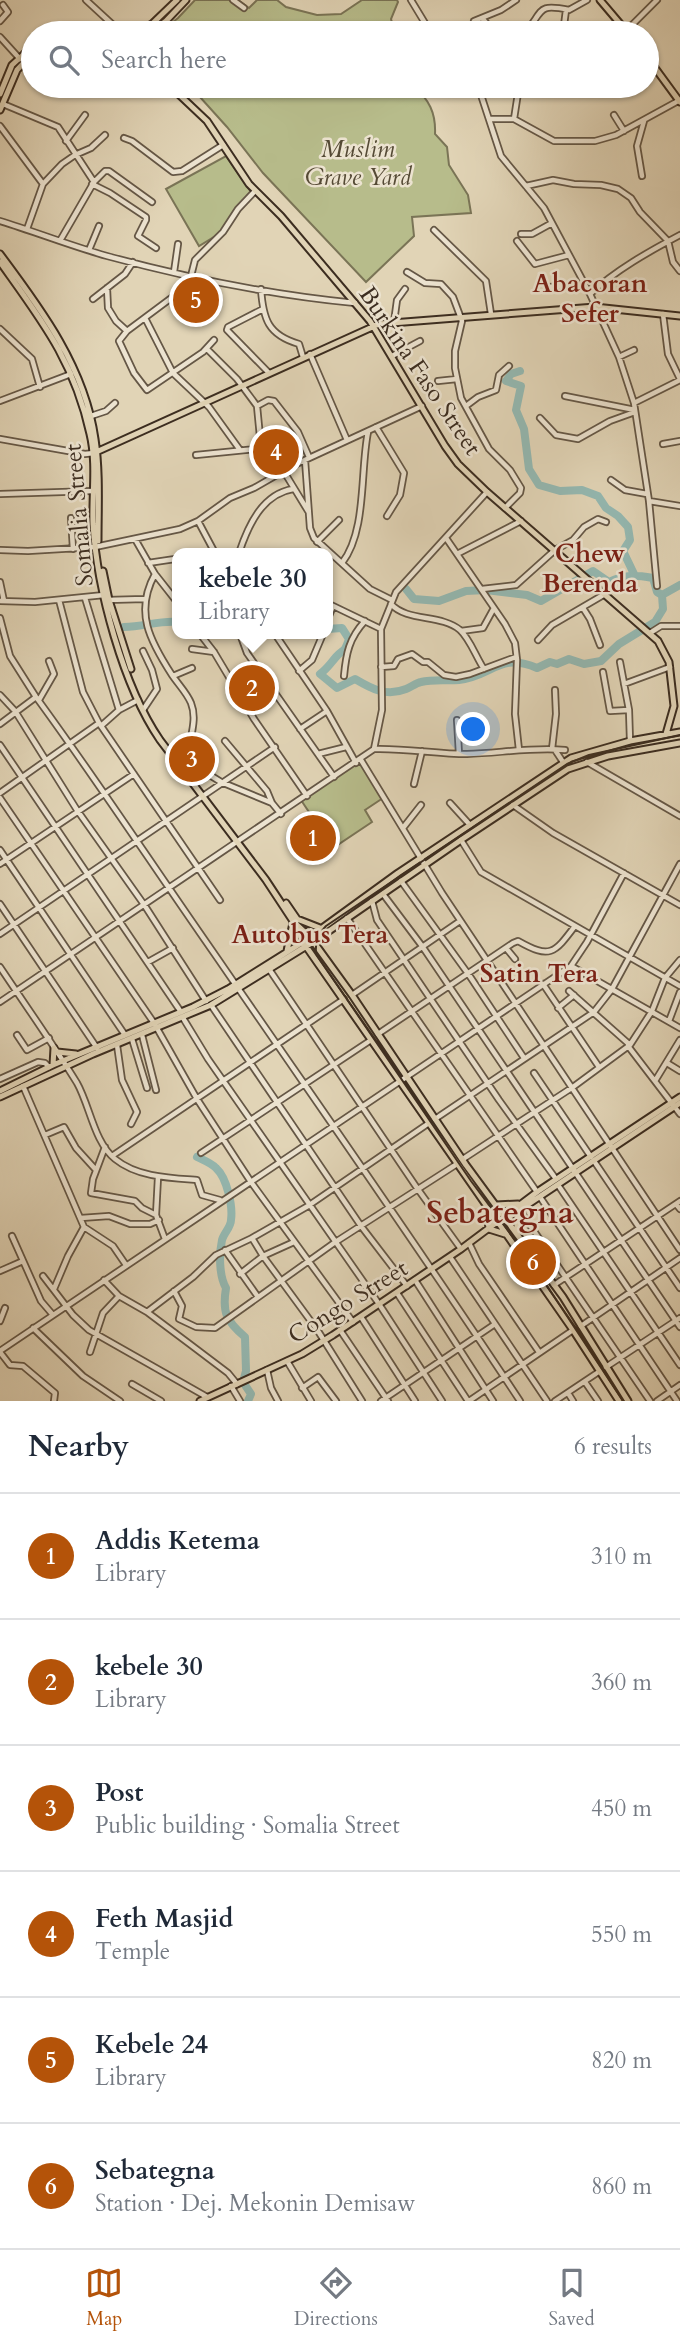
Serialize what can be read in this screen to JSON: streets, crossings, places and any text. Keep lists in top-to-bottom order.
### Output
{
  "streets": {
    "main road": ["Burkina Faso Street", "Somalia Street", "Congo Street"]
  },
  "districts": [
    "Abacoran Sefer",
    "Chew Berenda",
    "Autobus Tera",
    "Satin Tera",
    "Sebategna"
  ],
  "parks": ["Muslim Grave Yard"],
  "page": {
    "search": "Search here",
    "pins": [
      "5",
      "4",
      "2",
      "3",
      "1",
      "6"
    ],
    "popup": ["kebele 30", "Library"],
    "heading": ["Nearby", "6 results"],
    "list": [
      {
        "mark": "1",
        "name": "Addis Ketema",
        "note": "Library",
        "value": "310 m"
      },
      {
        "mark": "2",
        "name": "kebele 30",
        "note": "Library",
        "value": "360 m"
      },
      {
        "mark": "3",
        "name": "Post",
        "note": "Public building · Somalia Street",
        "value": "450 m"
      },
      {
        "mark": "4",
        "name": "Feth Masjid",
        "note": "Temple",
        "value": "550 m"
      },
      {
        "mark": "5",
        "name": "Kebele 24",
        "note": "Library",
        "value": "820 m"
      },
      {
        "mark": "6",
        "name": "Sebategna",
        "note": "Station · Dej. Mekonin Demisaw",
        "value": "860 m"
      }
    ],
    "nav": ["Map", "Directions", "Saved"]
  }
}
